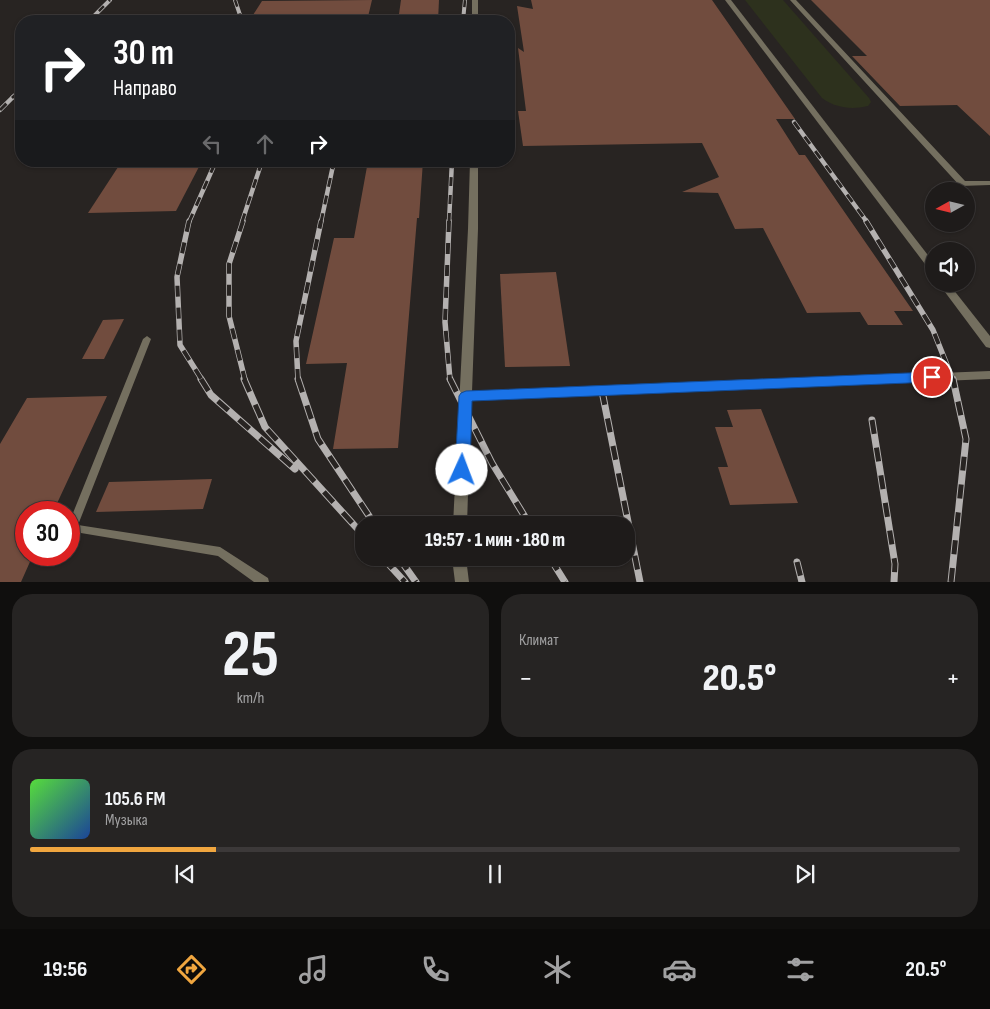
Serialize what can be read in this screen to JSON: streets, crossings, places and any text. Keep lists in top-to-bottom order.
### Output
{
  "north": "left",
  "page": {
    "turn": ["30 m", "Направо"],
    "limit": "30",
    "trip": "19:57 · 1 мин · 180 m",
    "tile": [
      ["25", "km/h"],
      "Климат"
    ],
    "heat": ["−", "20.5°", "+"],
    "song": ["105.6 FM", "Музыка"],
    "tabs": ["19:56", "20.5°"]
  }
}
